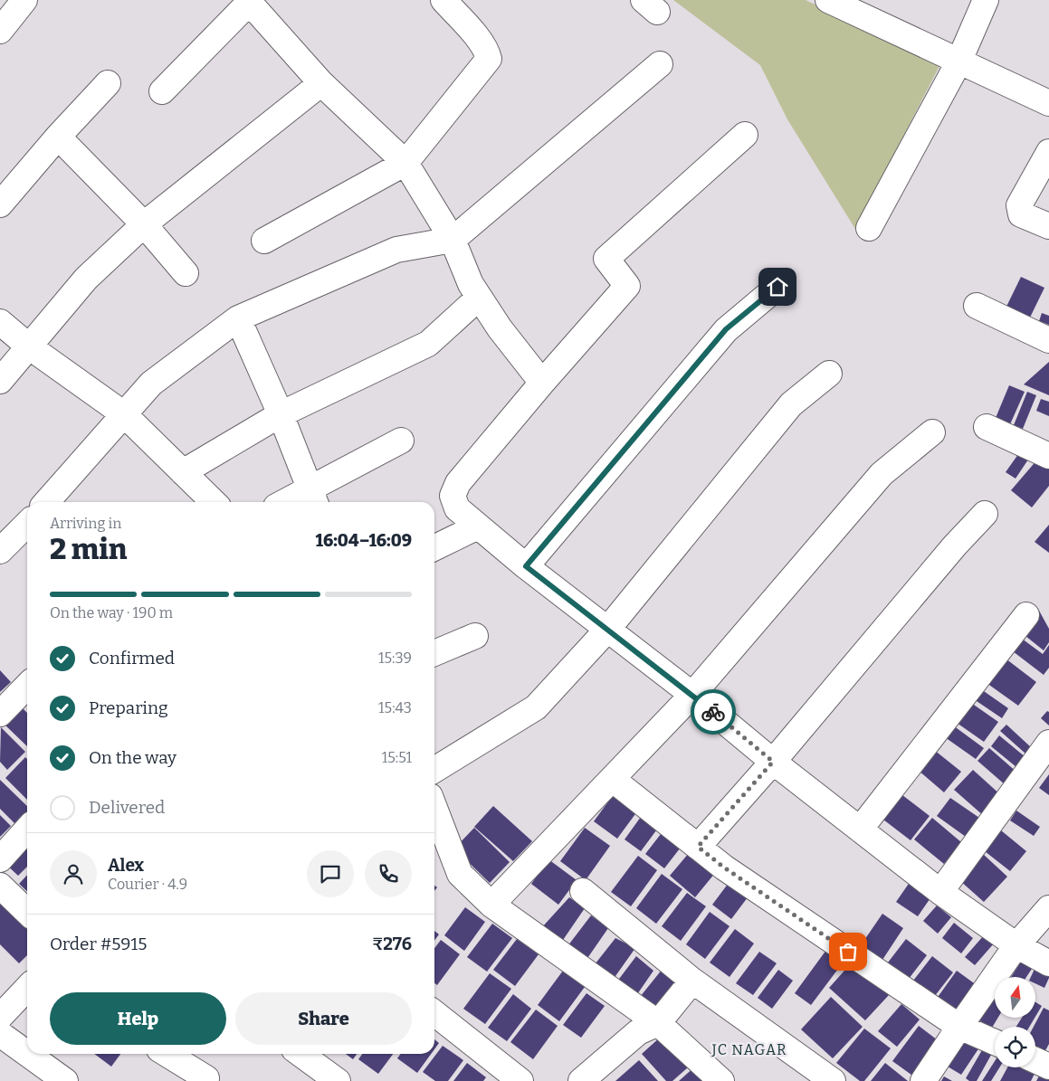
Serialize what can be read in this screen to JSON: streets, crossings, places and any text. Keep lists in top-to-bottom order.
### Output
{
  "districts": ["JC NAGAR"],
  "north": "top",
  "page": {
    "heading": ["2 min", "Arriving in", "16:04–16:09"],
    "panel": [
      "Alex",
      "Courier · 4.9",
      "Order #5915",
      "₹276"
    ],
    "bar": "On the way · 190 m",
    "list": [
      ["Confirmed", "15:39"],
      ["Preparing", "15:43"],
      ["On the way", "15:51"],
      "Delivered"
    ],
    "buttons": ["Help", "Share"]
  }
}
